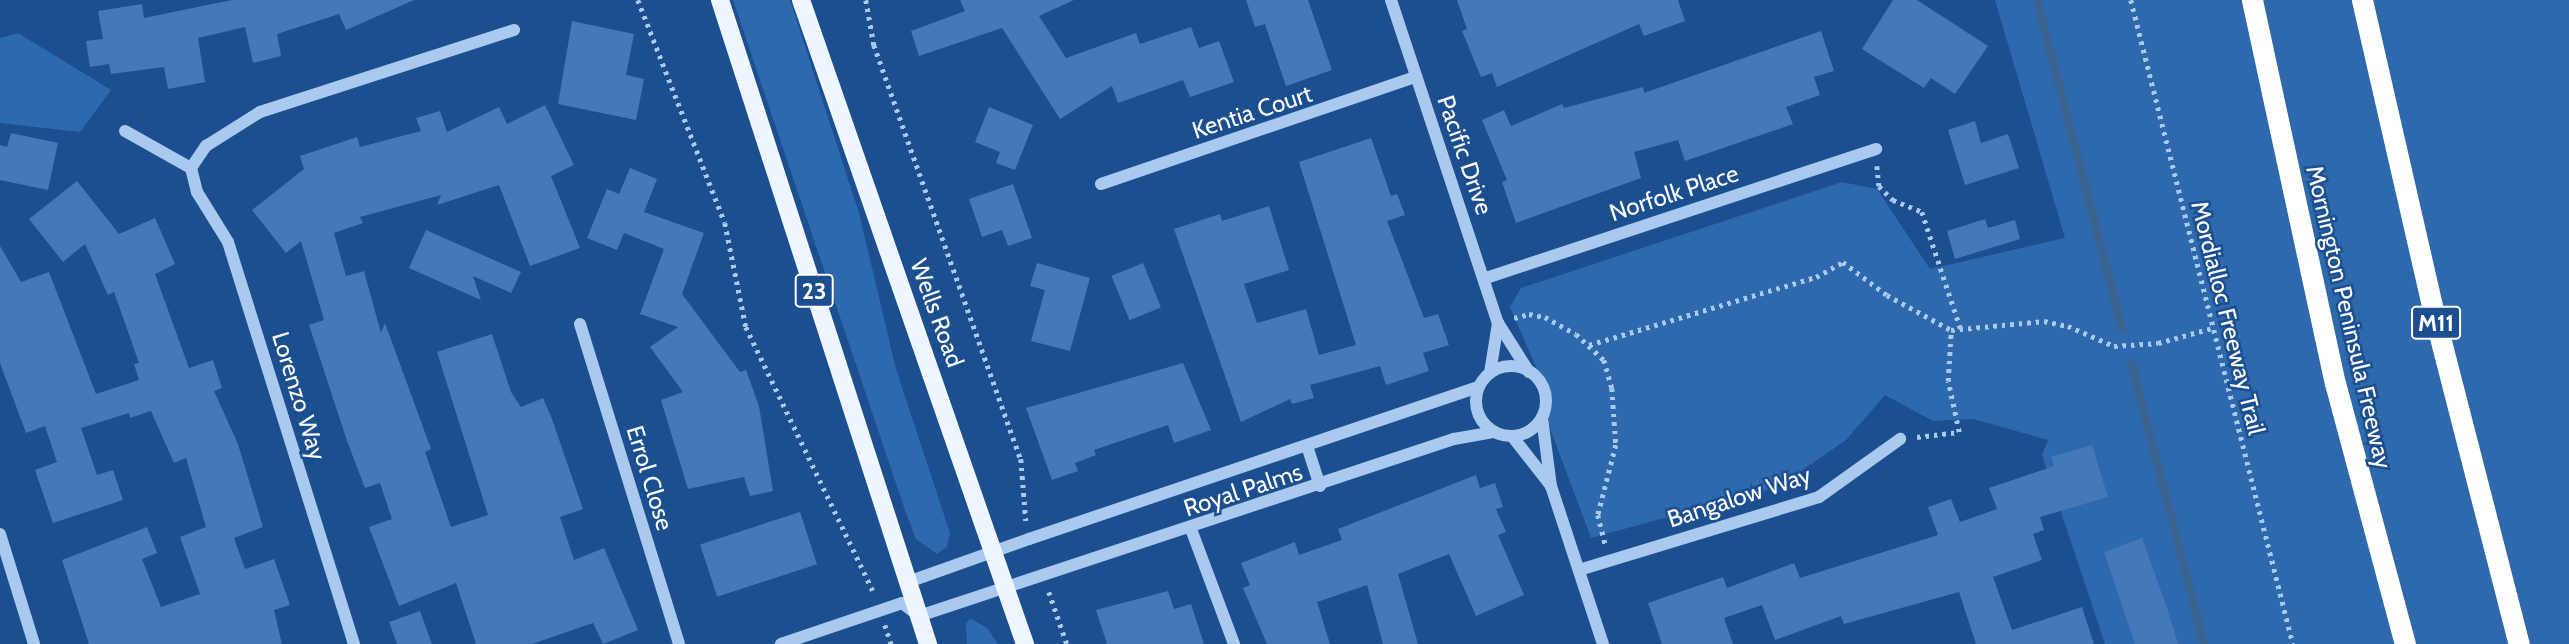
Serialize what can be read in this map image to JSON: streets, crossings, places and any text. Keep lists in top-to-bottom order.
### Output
{
  "streets": {
    "highway": ["Mornington Peninsula Freeway", "M11"],
    "main road": ["23", "Wells Road"],
    "street": [
      "Kentia Court",
      "Pacific Drive",
      "Norfolk Place",
      "Lorenzo Way",
      "Errol Close",
      "Royal Palms",
      "Bangalow Way"
    ],
    "path": ["Mordialloc Freeway Trail"]
  },
  "crossings": [
    ["Kentia Court", "Pacific Drive"],
    ["Pacific Drive", "Norfolk Place"],
    ["Pacific Drive", "Royal Palms"],
    ["23", "Royal Palms"],
    ["Wells Road", "Royal Palms"]
  ]
}
